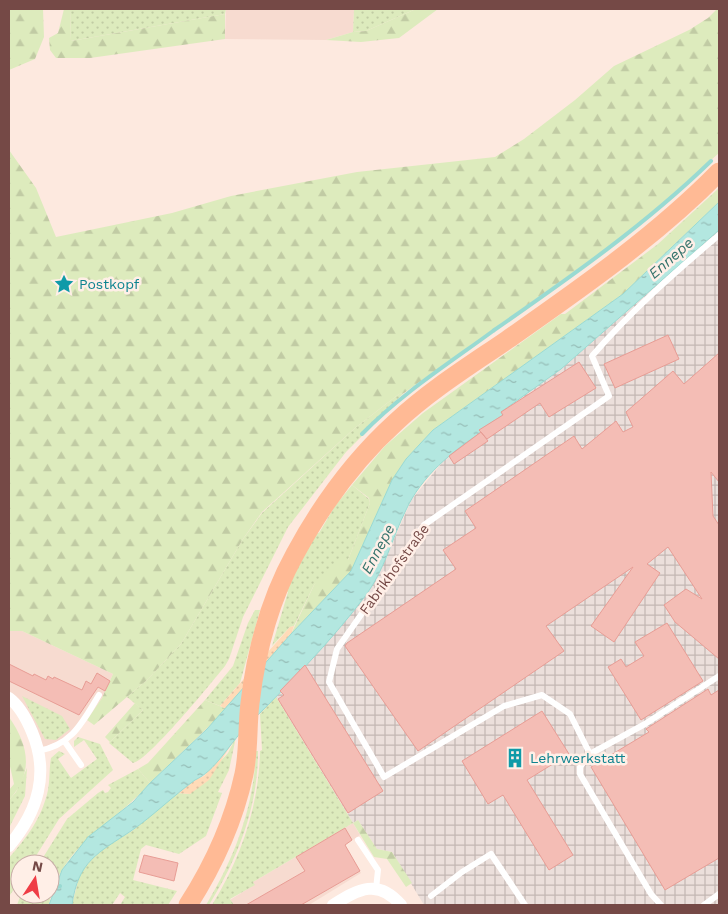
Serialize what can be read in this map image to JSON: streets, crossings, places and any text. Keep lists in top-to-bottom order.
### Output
{
  "streets": {
    "lane": ["Fabrikhofstraße"]
  },
  "water": ["Ennepe"],
  "places": {
    "place": ["Postkopf"],
    "building": ["Lehrwerkstatt"]
  },
  "north": "top"
}
